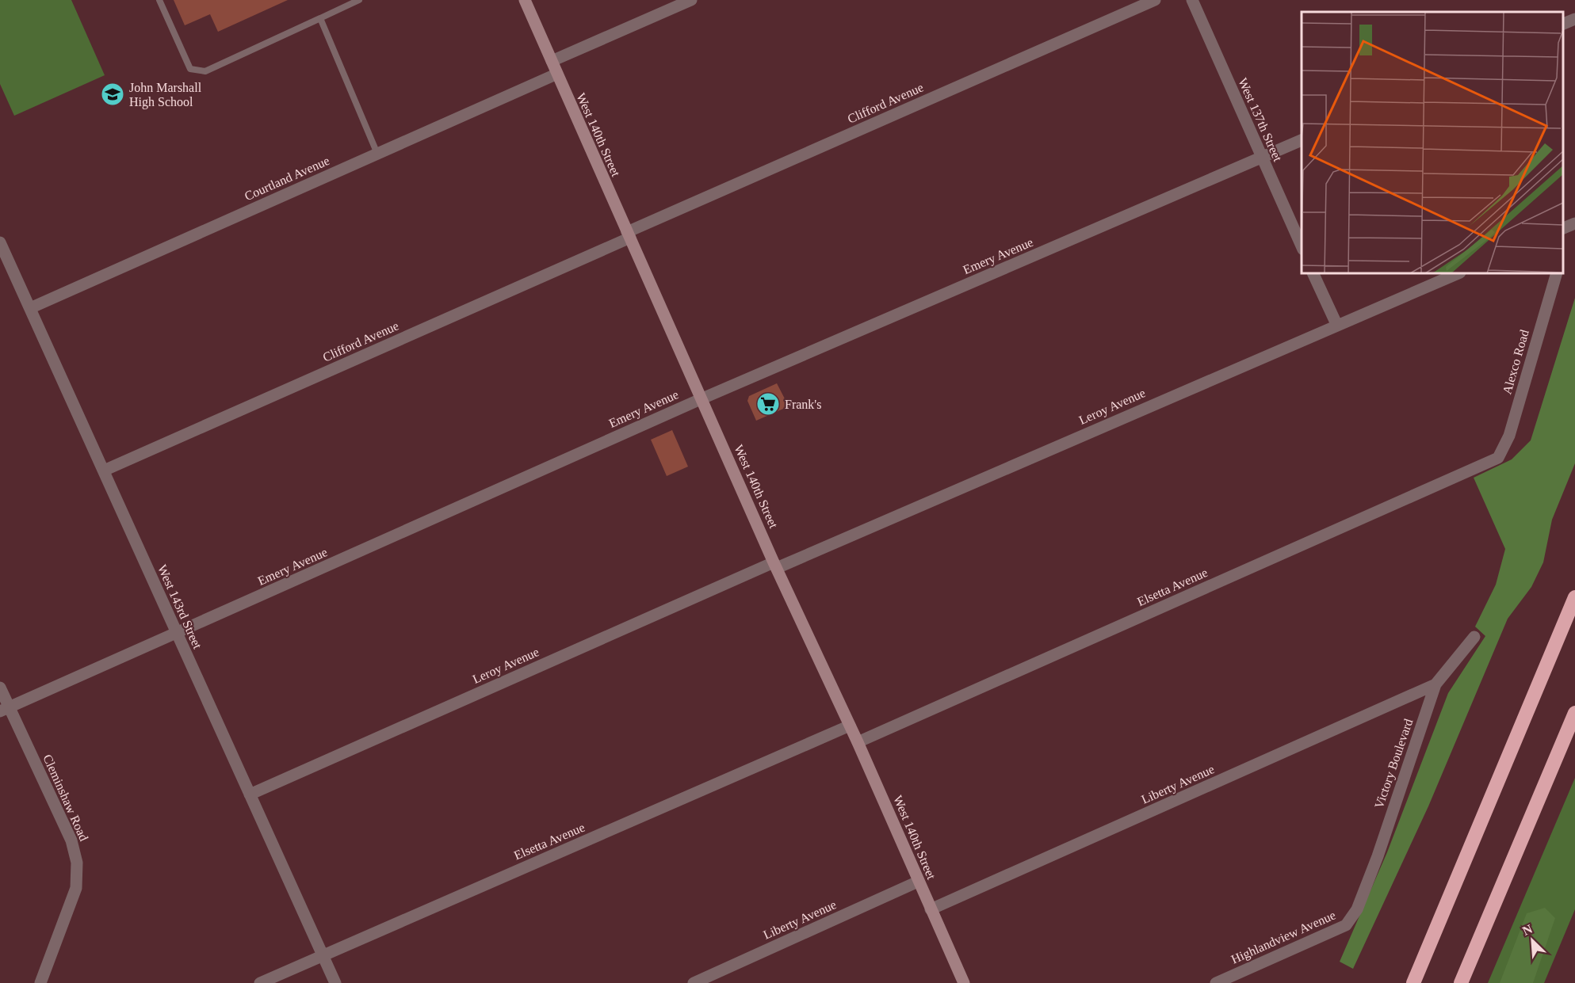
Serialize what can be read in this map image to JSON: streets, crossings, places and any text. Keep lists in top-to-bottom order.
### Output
{
  "streets": {
    "street": [
      "Clifford Avenue",
      "West 137th Street",
      "West 140th Street",
      "Courtland Avenue",
      "Emery Avenue",
      "Alexco Road",
      "Leroy Avenue",
      "Elsetta Avenue",
      "West 143rd Street",
      "Victory Boulevard",
      "Liberty Avenue",
      "Cleminshaw Road",
      "Highlandview Avenue"
    ]
  },
  "crossings": [
    ["Clifford Avenue", "West 140th Street"],
    ["Clifford Avenue", "West 143rd Street"],
    ["West 137th Street", "Emery Avenue"],
    ["West 140th Street", "Courtland Avenue"],
    ["West 140th Street", "Emery Avenue"],
    ["West 140th Street", "Leroy Avenue"],
    ["West 140th Street", "Elsetta Avenue"],
    ["West 140th Street", "Liberty Avenue"],
    ["Courtland Avenue", "West 143rd Street"],
    ["Emery Avenue", "West 143rd Street"],
    ["Emery Avenue", "Cleminshaw Road"],
    ["Alexco Road", "Elsetta Avenue"],
    ["Leroy Avenue", "West 143rd Street"],
    ["Elsetta Avenue", "West 143rd Street"],
    ["Victory Boulevard", "Liberty Avenue"],
    ["Victory Boulevard", "Highlandview Avenue"]
  ],
  "places": {
    "school or university": ["John Marshall High School"],
    "supermarket": ["Frank's"]
  },
  "north": "top left"
}
